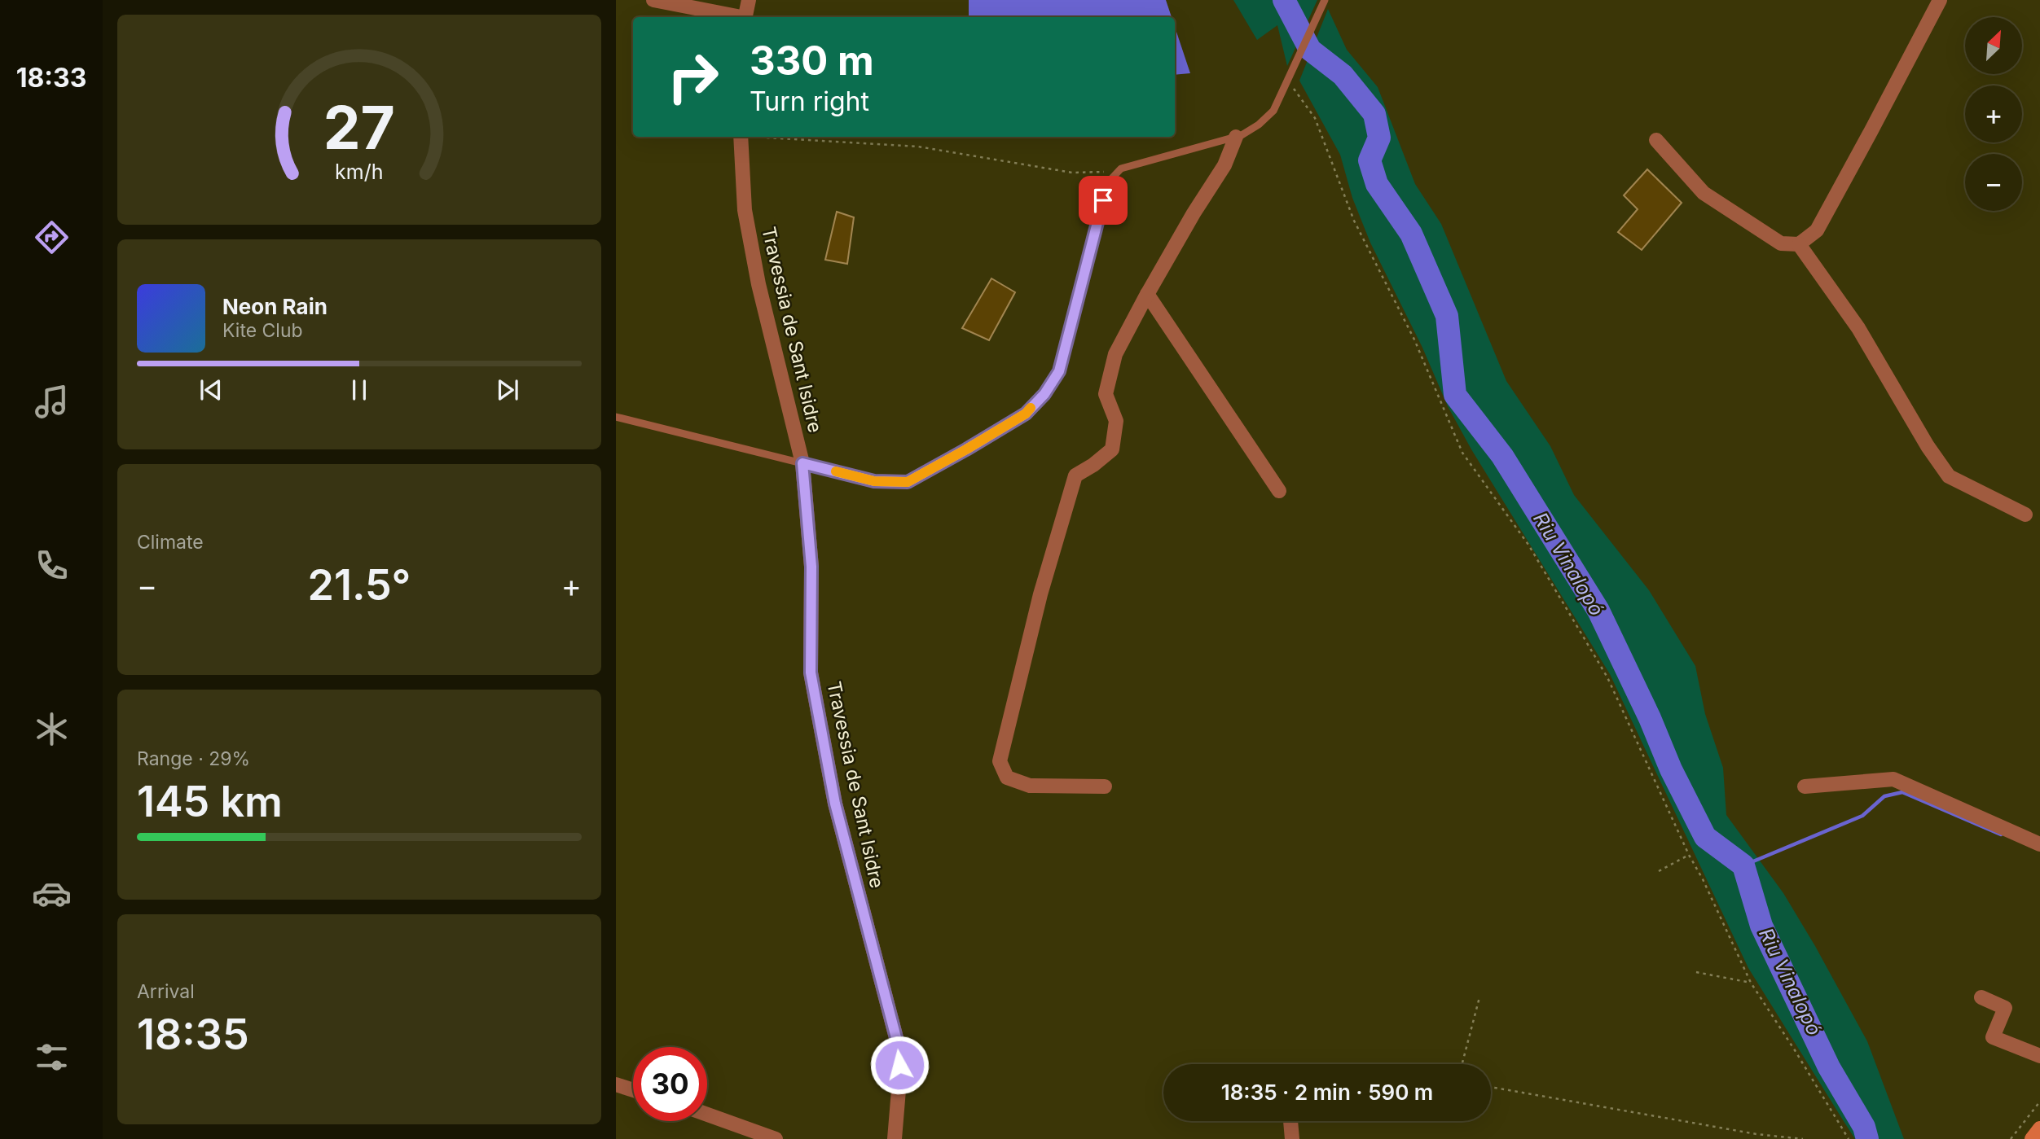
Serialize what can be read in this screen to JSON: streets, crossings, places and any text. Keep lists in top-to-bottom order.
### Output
{
  "streets": {
    "street": ["Travessia de Sant Isidre"]
  },
  "water": ["Riu Vinalopó"],
  "north": "top right",
  "page": {
    "tabs": "18:33",
    "map_buttons": ["+", "−"],
    "turn": ["330 m", "Turn right"],
    "song": ["Neon Rain", "Kite Club"],
    "tile": [
      "Climate",
      ["Range · 29%", "145 km"],
      ["Arrival", "18:35"]
    ],
    "heat": ["−", "21.5°", "+"],
    "limit": "30",
    "trip": "18:35 · 2 min · 590 m",
    "gauge": ["27", "km/h"]
  }
}
